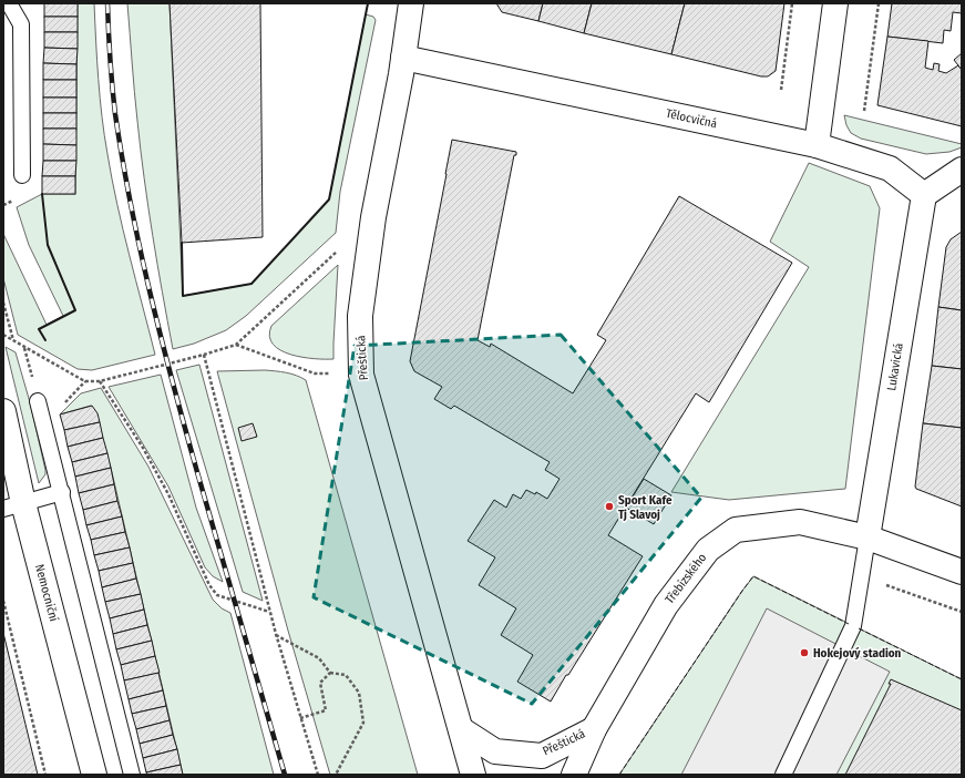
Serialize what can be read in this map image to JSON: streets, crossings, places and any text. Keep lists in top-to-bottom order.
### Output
{
  "streets": {
    "street": [
      "Tělocvičná",
      "Přeštická",
      "Lukavická",
      "Třebízského",
      "Nemocniční"
    ]
  },
  "crossings": [
    ["Tělocvičná", "Přeštická"],
    ["Tělocvičná", "Lukavická"],
    ["Přeštická", "Třebízského"],
    ["Lukavická", "Třebízského"]
  ],
  "places": ["Sport Kafe Tj Slavoj", "Hokejový stadion"]
}
